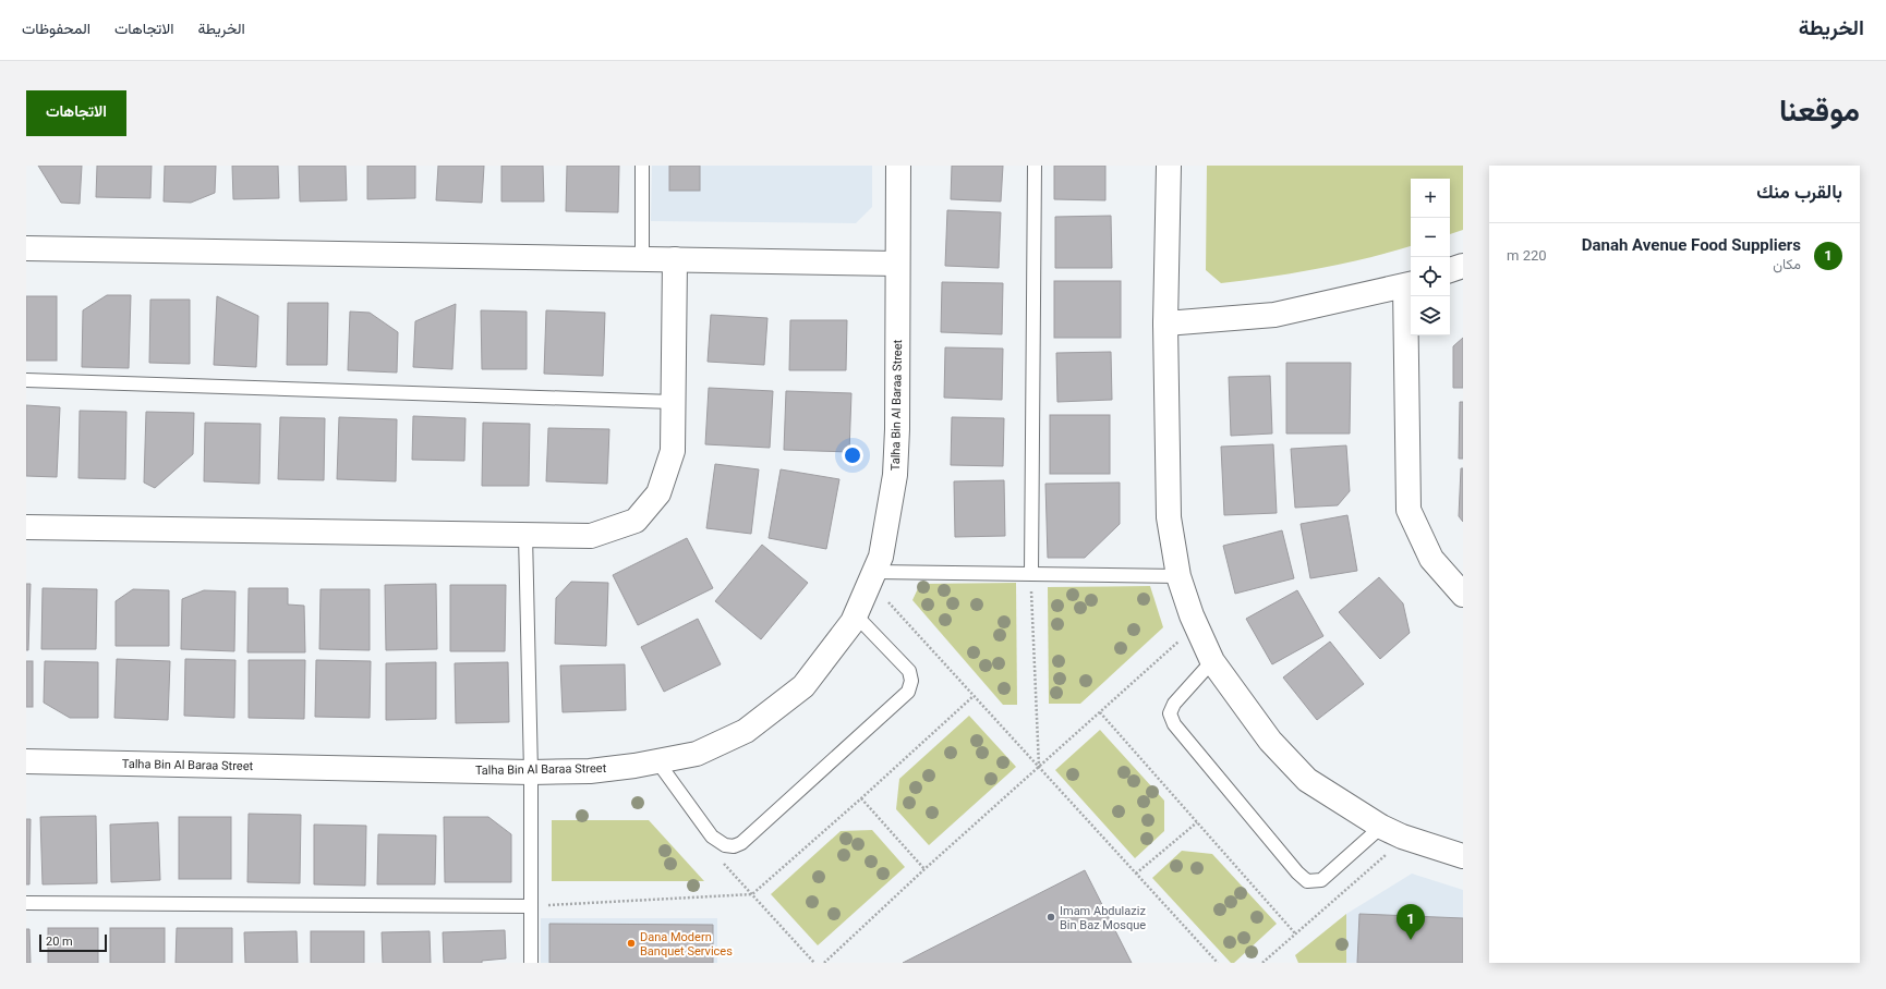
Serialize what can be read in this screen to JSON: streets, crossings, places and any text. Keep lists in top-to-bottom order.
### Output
{
  "streets": {
    "street": ["Talha Bin Al Baraa Street"]
  },
  "places": ["Imam Abdulaziz Bin Baz Mosque", "Dana Modern Banquet Services"],
  "scale_bar": "20 m",
  "page": {
    "header": "الخريطة",
    "nav": ["الخريطة", "الاتجاهات", "المحفوظات"],
    "title": "موقعنا",
    "buttons": "الاتجاهات",
    "heading": "بالقرب منك",
    "map_buttons": ["+", "−"],
    "list": [
      {
        "mark": "1",
        "name": "Danah Avenue Food Suppliers",
        "note": "مكان",
        "value": "220 m"
      }
    ],
    "pins": "1",
    "scale": "20 m"
  }
}
